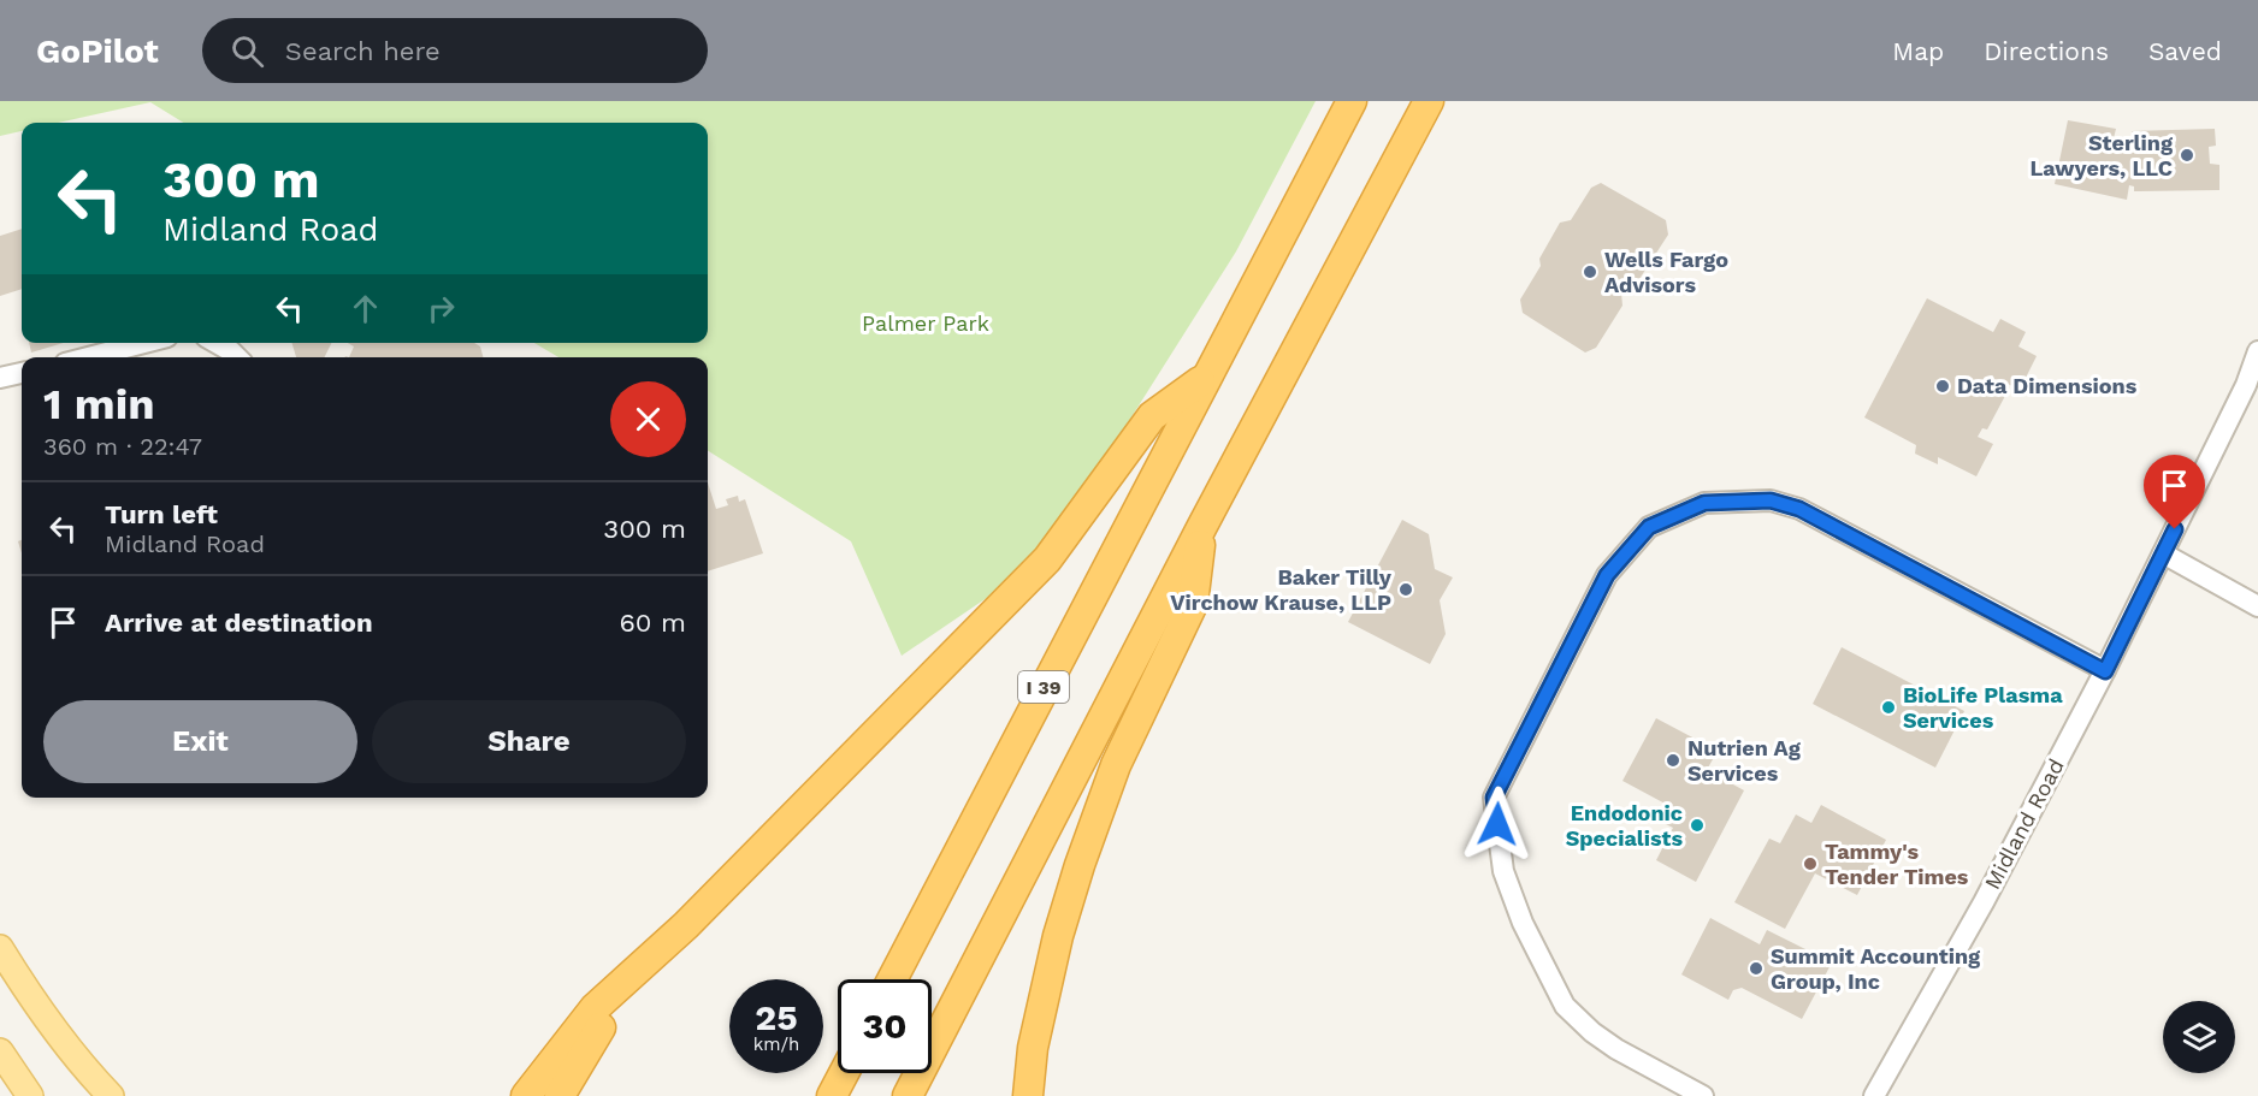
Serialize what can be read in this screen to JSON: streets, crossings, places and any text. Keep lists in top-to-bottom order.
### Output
{
  "streets": {
    "highway": ["I 39"],
    "street": ["Midland Road"]
  },
  "parks": ["Palmer Park"],
  "places": [
    "Sterling Lawyers, LLC",
    "Wells Fargo Advisors",
    "Data Dimensions",
    "Baker Tilly Virchow Krause, LLP",
    "BioLife Plasma Services",
    "Nutrien Ag Services",
    "Endodonic Specialists",
    "Tammy's Tender Times",
    "Summit Accounting Group, Inc"
  ],
  "page": {
    "header": "GoPilot",
    "search": "Search here",
    "nav": ["Map", "Directions", "Saved"],
    "turn": ["300 m", "Midland Road"],
    "heading": ["1 min", "360 m · 22:47"],
    "list": [
      {
        "name": "Turn left",
        "note": "Midland Road",
        "value": "300 m"
      },
      {
        "name": "Arrive at destination",
        "value": "60 m"
      }
    ],
    "buttons": ["Exit", "Share"],
    "speed": "25 km/h",
    "limit": "30"
  }
}
